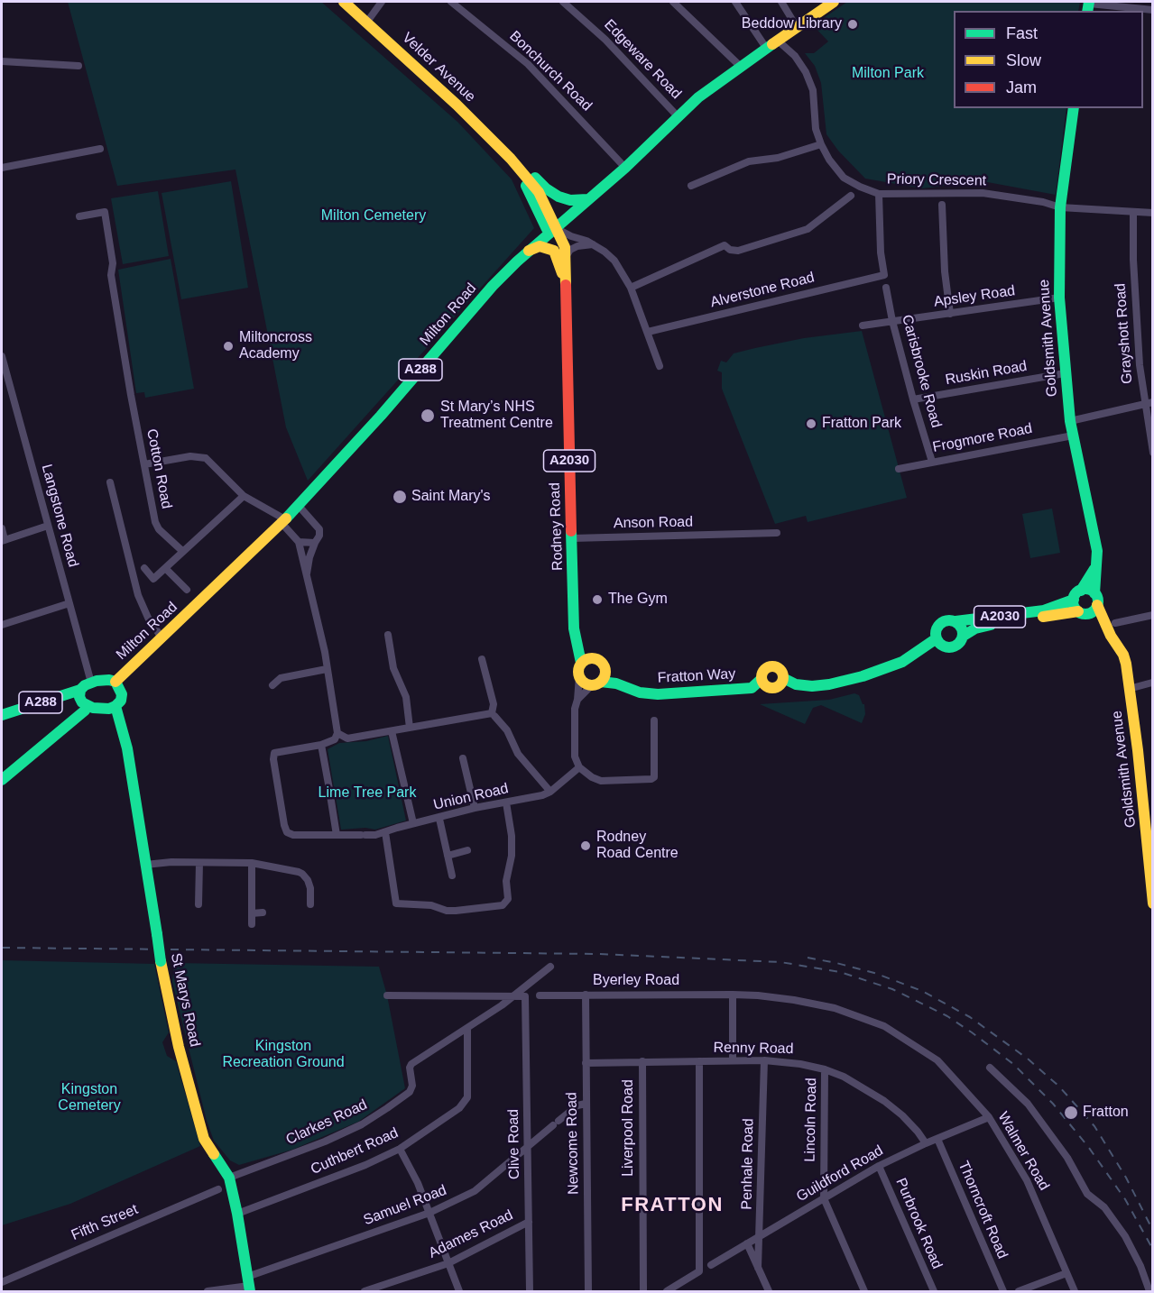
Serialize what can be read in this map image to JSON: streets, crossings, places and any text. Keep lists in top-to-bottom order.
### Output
{
  "streets": {
    "main road": [
      "Velder Avenue",
      "Milton Road",
      "Goldsmith Avenue",
      "A288",
      "A2030",
      "Rodney Road",
      "Fratton Way",
      "St Marys Road"
    ],
    "street": [
      "Edgeware Road",
      "Bonchurch Road",
      "Priory Crescent",
      "Alverstone Road",
      "Apsley Road",
      "Grayshott Road",
      "Carisbrooke Road",
      "Ruskin Road",
      "Frogmore Road",
      "Cotton Road",
      "Langstone Road",
      "Anson Road",
      "Union Road",
      "Byerley Road",
      "Renny Road",
      "Lincoln Road",
      "Clarkes Road",
      "Liverpool Road",
      "Newcome Road",
      "Clive Road",
      "Cuthbert Road",
      "Walmer Road",
      "Penhale Road",
      "Guildford Road",
      "Samuel Road",
      "Thorncroft Road",
      "Fifth Street",
      "Purbrook Road",
      "Adames Road"
    ]
  },
  "crossings": [
    ["Edgeware Road", "Milton Road"],
    ["Velder Avenue", "Milton Road"],
    ["Velder Avenue", "Rodney Road"],
    ["Bonchurch Road", "Milton Road"],
    ["Priory Crescent", "Alverstone Road"],
    ["Priory Crescent", "Milton Road"],
    ["Priory Crescent", "Grayshott Road"],
    ["Priory Crescent", "Goldsmith Avenue"],
    ["Apsley Road", "Goldsmith Avenue"],
    ["Apsley Road", "Carisbrooke Road"],
    ["Milton Road", "A288"],
    ["Milton Road", "Langstone Road"],
    ["Milton Road", "Rodney Road"],
    ["Milton Road", "St Marys Road"],
    ["Goldsmith Avenue", "Ruskin Road"],
    ["Goldsmith Avenue", "Frogmore Road"],
    ["Goldsmith Avenue", "A2030"],
    ["Goldsmith Avenue", "Fratton Way"],
    ["A288", "Langstone Road"],
    ["A288", "St Marys Road"],
    ["Carisbrooke Road", "Ruskin Road"],
    ["Carisbrooke Road", "Frogmore Road"],
    ["A2030", "Rodney Road"],
    ["A2030", "Fratton Way"],
    ["Langstone Road", "St Marys Road"],
    ["Anson Road", "Rodney Road"],
    ["Rodney Road", "Fratton Way"],
    ["Byerley Road", "Newcome Road"],
    ["Byerley Road", "Walmer Road"],
    ["St Marys Road", "Clarkes Road"],
    ["St Marys Road", "Cuthbert Road"],
    ["St Marys Road", "Samuel Road"],
    ["Renny Road", "Lincoln Road"],
    ["Renny Road", "Liverpool Road"],
    ["Renny Road", "Newcome Road"],
    ["Renny Road", "Penhale Road"],
    ["Renny Road", "Guildford Road"],
    ["Lincoln Road", "Guildford Road"],
    ["Clarkes Road", "Clive Road"],
    ["Clarkes Road", "Cuthbert Road"],
    ["Newcome Road", "Samuel Road"],
    ["Clive Road", "Samuel Road"],
    ["Clive Road", "Adames Road"],
    ["Walmer Road", "Guildford Road"],
    ["Penhale Road", "Guildford Road"],
    ["Guildford Road", "Thorncroft Road"],
    ["Guildford Road", "Purbrook Road"]
  ],
  "districts": ["FRATTON"],
  "parks": [
    "Milton Park",
    "Milton Cemetery",
    "Lime Tree Park",
    "Kingston Recreation Ground",
    "Kingston Cemetery"
  ],
  "places": [
    "Beddow Library",
    "Miltoncross Academy",
    "St Mary’s NHS Treatment Centre",
    "Fratton Park",
    "Saint Mary's",
    "The Gym",
    "Rodney Road Centre",
    "Fratton"
  ],
  "legend": ["Fast", "Slow", "Jam"]
}
